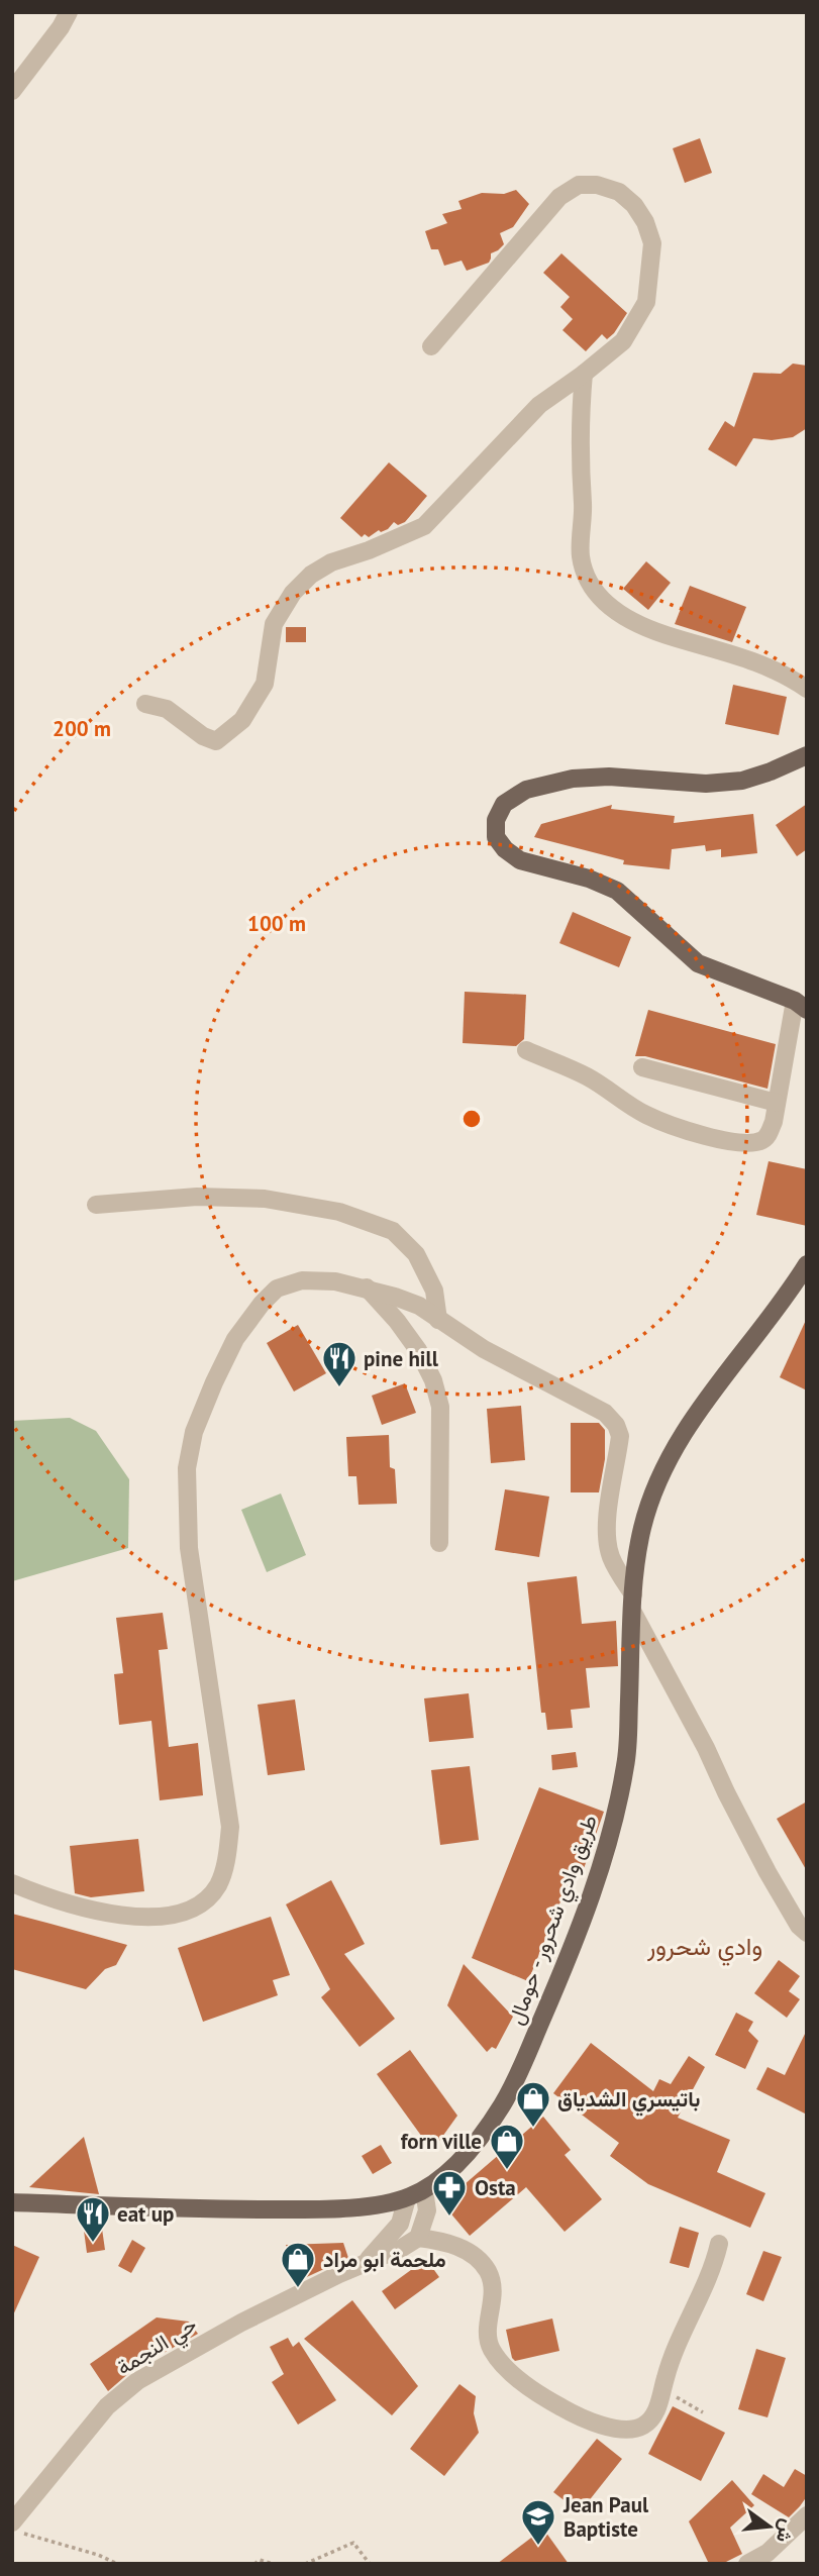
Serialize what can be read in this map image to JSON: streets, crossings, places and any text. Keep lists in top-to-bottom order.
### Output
{
  "streets": {
    "main road": ["طريق وادي شحرور - حومال"],
    "street": ["حي النجمة"]
  },
  "districts": ["وادي شحرور"],
  "places": {
    "restaurant": ["pine hill", "eat up"],
    "shop": ["باتيسري الشدياق", "forn ville", "ملحمة ابو مراد"],
    "pharmacy": ["Osta"],
    "school or university": ["Jean Paul Baptiste"]
  },
  "north": "right",
  "rings": ["200 m", "100 m"]
}
